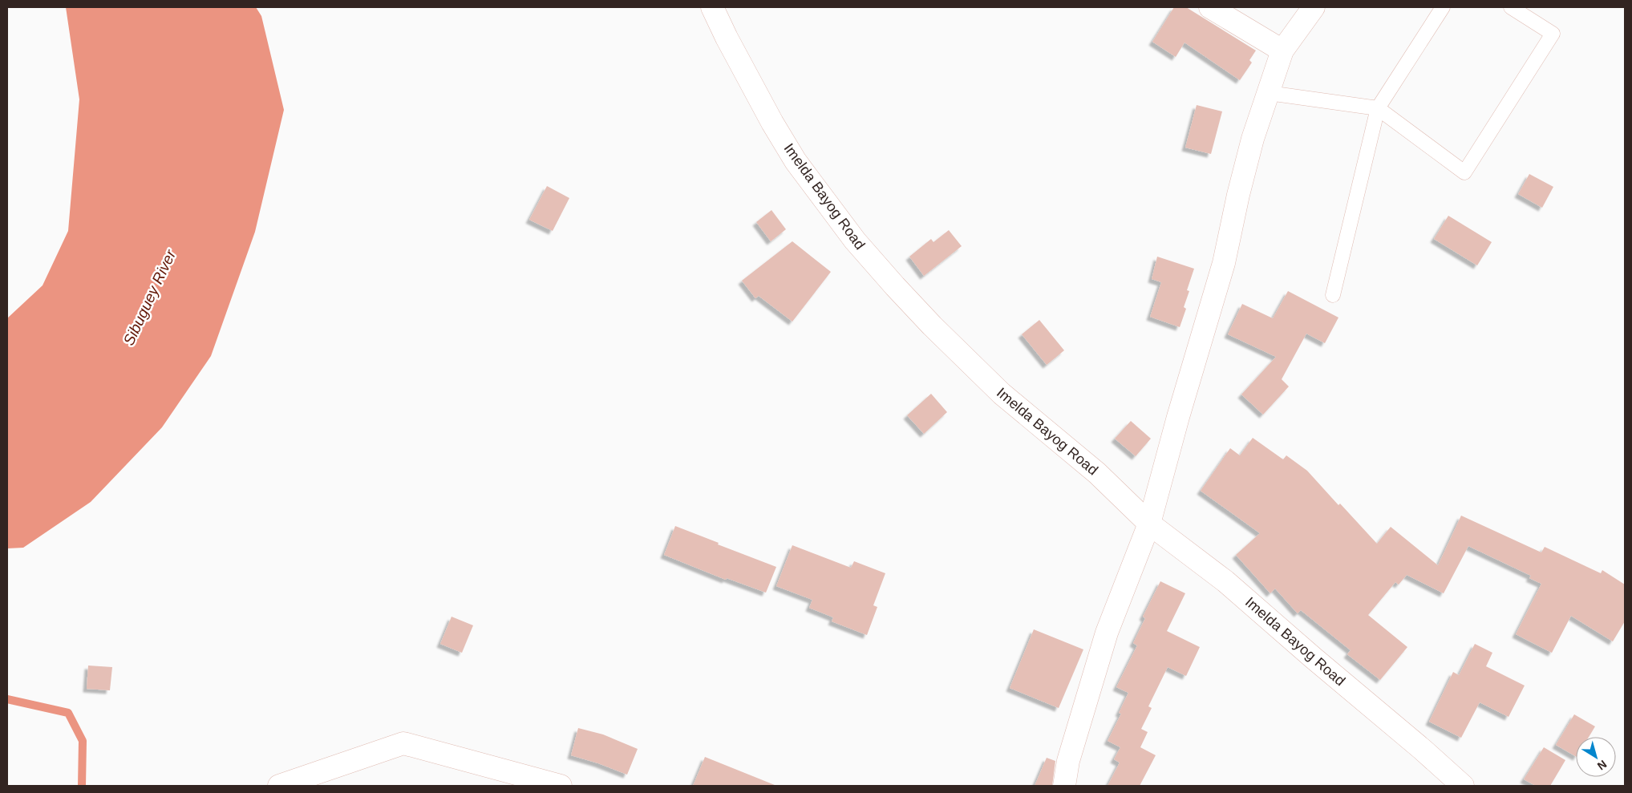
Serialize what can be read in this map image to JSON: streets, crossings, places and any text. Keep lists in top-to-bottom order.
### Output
{
  "streets": {
    "street": ["Imelda Bayog Road"]
  },
  "water": ["Sibuguey River"],
  "north": "bottom right"
}
